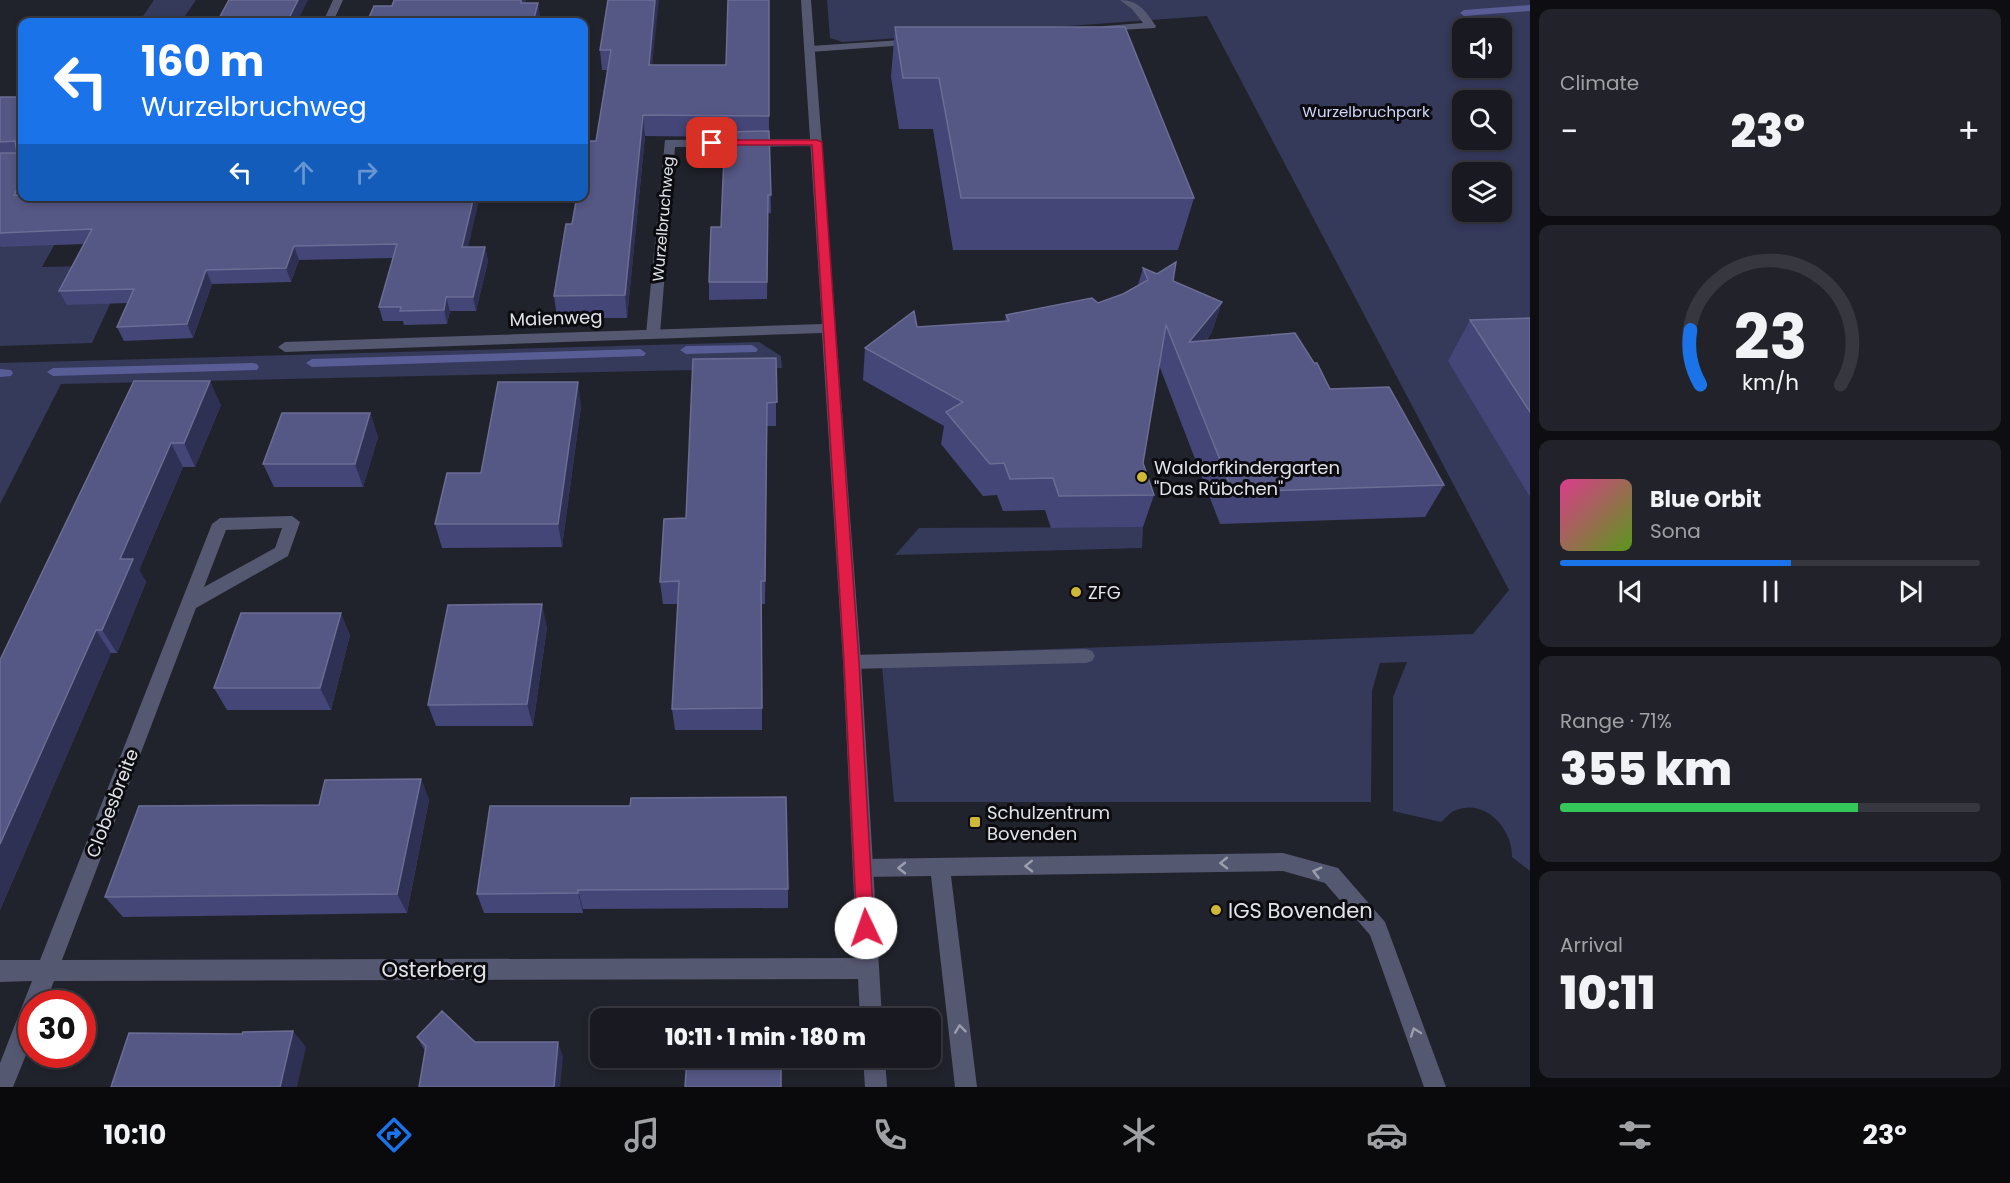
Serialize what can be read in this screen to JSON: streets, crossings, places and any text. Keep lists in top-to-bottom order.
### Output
{
  "streets": {
    "street": [
      "Wurzelbruchweg",
      "Maienweg",
      "Clobesbreite",
      "Osterberg"
    ]
  },
  "crossings": [
    ["Wurzelbruchweg", "Maienweg"],
    ["Clobesbreite", "Osterberg"]
  ],
  "parks": ["Wurzelbruchpark"],
  "places": {
    "other": ["Waldorfkindergarten \"Das Rübchen\"", "ZFG", "IGS Bovenden"],
    "transit": ["Schulzentrum Bovenden"]
  },
  "page": {
    "tile": [
      "Climate",
      ["Range · 71%", "355 km"],
      ["Arrival", "10:11"]
    ],
    "turn": ["160 m", "Wurzelbruchweg"],
    "heat": ["−", "23°", "+"],
    "song": ["Blue Orbit", "Sona"],
    "limit": "30",
    "trip": "10:11 · 1 min · 180 m",
    "tabs": ["10:10", "23°"],
    "gauge": ["23", "km/h"]
  }
}
